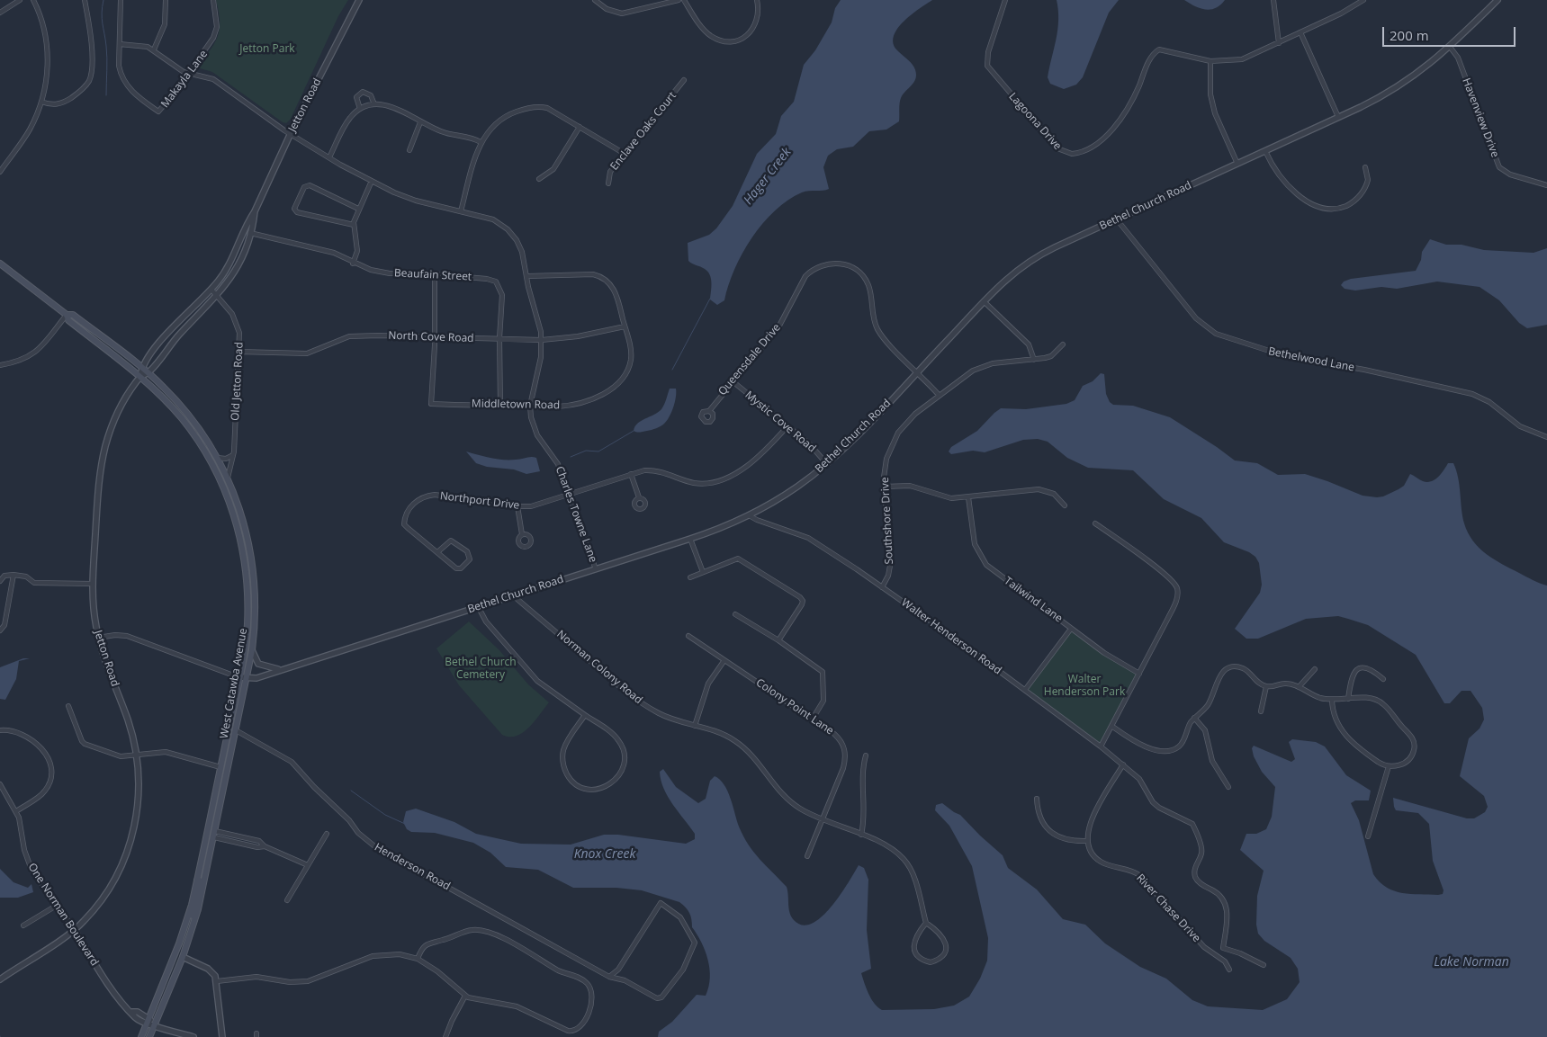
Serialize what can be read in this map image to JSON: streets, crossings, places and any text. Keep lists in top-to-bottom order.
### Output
{
  "streets": {
    "main road": ["West Catawba Avenue"],
    "street": [
      "Makayla Lane",
      "Jetton Road",
      "Havenview Drive",
      "Lagoona Drive",
      "Enclave Oaks Court",
      "Bethel Church Road",
      "Beaufain Street",
      "North Cove Road",
      "Queensdale Drive",
      "Bethelwood Lane",
      "Old Jetton Road",
      "Middletown Road",
      "Mystic Cove Road",
      "Northport Drive",
      "Charles Towne Lane",
      "Southshore Drive",
      "Tailwind Lane",
      "Walter Henderson Road",
      "Norman Colony Road",
      "Colony Point Lane",
      "Henderson Road",
      "River Chase Drive",
      "One Norman Boulevard"
    ]
  },
  "crossings": [
    ["Makayla Lane", "Charles Towne Lane"],
    ["Jetton Road", "Bethel Church Road"],
    ["Jetton Road", "Beaufain Street"],
    ["Jetton Road", "Old Jetton Road"],
    ["Jetton Road", "Charles Towne Lane"],
    ["Jetton Road", "West Catawba Avenue"],
    ["Jetton Road", "One Norman Boulevard"],
    ["Havenview Drive", "Bethel Church Road"],
    ["Bethel Church Road", "Queensdale Drive"],
    ["Bethel Church Road", "Bethelwood Lane"],
    ["Bethel Church Road", "Mystic Cove Road"],
    ["Bethel Church Road", "Charles Towne Lane"],
    ["Bethel Church Road", "Walter Henderson Road"],
    ["Bethel Church Road", "Norman Colony Road"],
    ["Bethel Church Road", "West Catawba Avenue"],
    ["Beaufain Street", "North Cove Road"],
    ["Beaufain Street", "Middletown Road"],
    ["North Cove Road", "Old Jetton Road"],
    ["North Cove Road", "Middletown Road"],
    ["North Cove Road", "Charles Towne Lane"],
    ["Queensdale Drive", "Mystic Cove Road"],
    ["Queensdale Drive", "Southshore Drive"],
    ["Old Jetton Road", "West Catawba Avenue"],
    ["Middletown Road", "Charles Towne Lane"],
    ["Mystic Cove Road", "Northport Drive"],
    ["Northport Drive", "Charles Towne Lane"],
    ["Southshore Drive", "Walter Henderson Road"],
    ["Norman Colony Road", "Colony Point Lane"],
    ["West Catawba Avenue", "Henderson Road"],
    ["West Catawba Avenue", "One Norman Boulevard"]
  ],
  "water": ["Hager Creek", "Knox Creek", "Lake Norman"],
  "parks": ["Jetton Park", "Bethel Church Cemetery", "Walter Henderson Park"],
  "scale_bar": "200 m"
}
